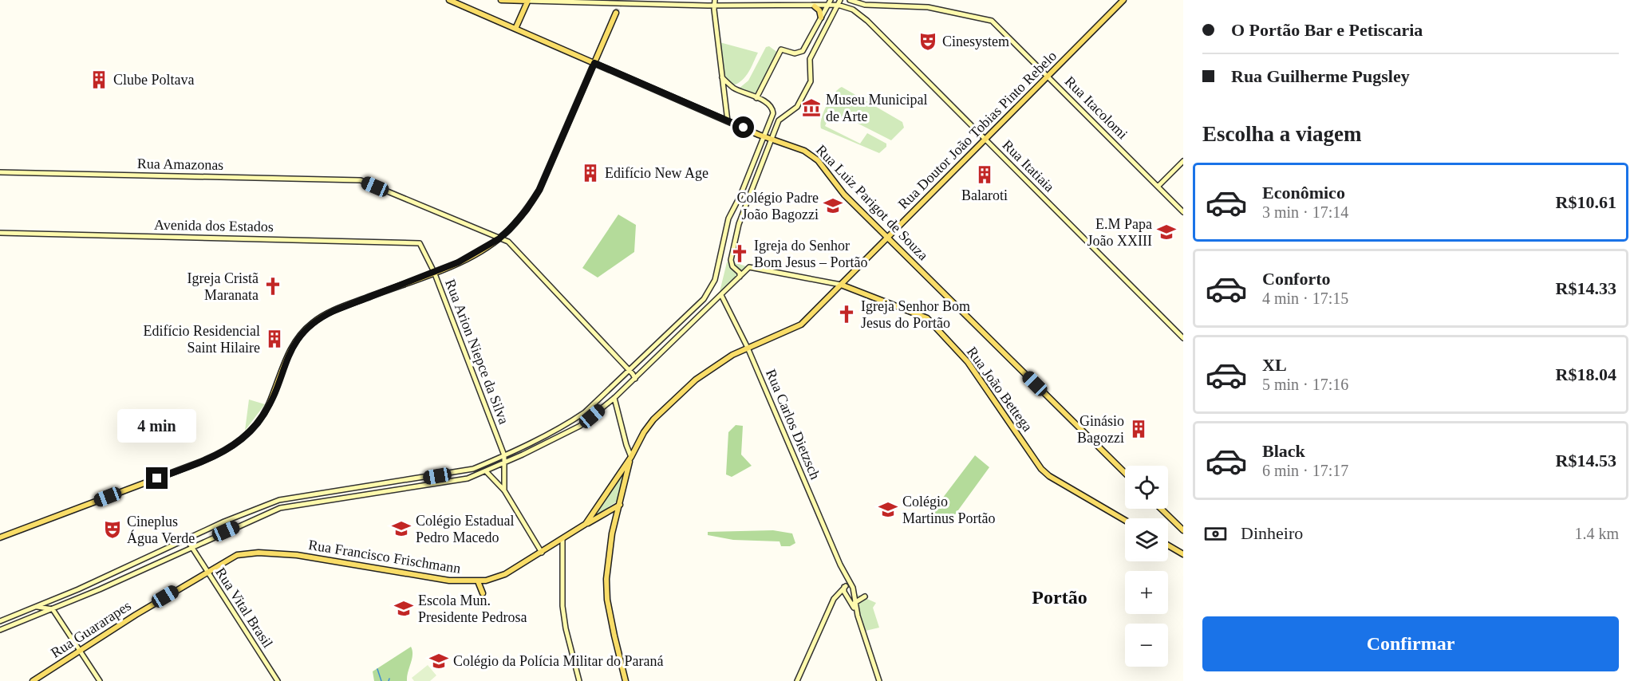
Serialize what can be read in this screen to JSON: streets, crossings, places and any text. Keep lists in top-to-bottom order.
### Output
{
  "streets": {
    "main road": [
      "Rua Doutor João Tobias Pinto Rebelo",
      "Rua Luiz Parigot de Souza",
      "Rua João Bettega",
      "Rua Francisco Frischmann",
      "Rua Guararapes"
    ],
    "street": [
      "Rua Itacolomi",
      "Rua Amazonas",
      "Rua Itatiaia",
      "Avenida dos Estados",
      "Rua Arion Niepce da Silva",
      "Rua Carlos Dietzsch",
      "Rua Vital Brasil"
    ]
  },
  "crossings": [
    ["Rua Itacolomi", "Rua Doutor João Tobias Pinto Rebelo"],
    ["Rua Doutor João Tobias Pinto Rebelo", "Rua Itatiaia"],
    ["Rua Doutor João Tobias Pinto Rebelo", "Rua Luiz Parigot de Souza"],
    ["Rua Doutor João Tobias Pinto Rebelo", "Rua João Bettega"],
    ["Rua Doutor João Tobias Pinto Rebelo", "Rua Francisco Frischmann"],
    ["Avenida dos Estados", "Rua Arion Niepce da Silva"],
    ["Rua João Bettega", "Rua Francisco Frischmann"],
    ["Rua Carlos Dietzsch", "Rua Francisco Frischmann"],
    ["Rua Francisco Frischmann", "Rua Guararapes"],
    ["Rua Vital Brasil", "Rua Guararapes"]
  ],
  "districts": ["Portão"],
  "places": {
    "theatre": ["Cinesystem", "Cineplus Água Verde"],
    "building": [
      "Clube Poltava",
      "Edifício New Age",
      "Balaroti",
      "Edifício Residencial Saint Hilaire",
      "Ginásio Bagozzi"
    ],
    "museum": ["Museu Municipal de Arte"],
    "school or university": [
      "Colégio Padre João Bagozzi",
      "E.M Papa João XXIII",
      "Colégio Martinus Portão",
      "Colégio Estadual Pedro Macedo",
      "Escola Mun. Presidente Pedrosa",
      "Colégio da Polícia Militar do Paraná"
    ],
    "church": ["Igreja do Senhor Bom Jesus – Portão", "Igreja Cristã Maranata", "Igreja Senhor Bom Jesus do Portão"]
  },
  "page": {
    "banner": ["O Portão Bar e Petiscaria", "Rua Guilherme Pugsley"],
    "heading": "Escolha a viagem",
    "list": [
      {
        "name": "Econômico",
        "note": "3 min · 17:14",
        "value": "R$10.61"
      },
      {
        "name": "Conforto",
        "note": "4 min · 17:15",
        "value": "R$14.33"
      },
      {
        "name": "XL",
        "note": "5 min · 17:16",
        "value": "R$18.04"
      },
      {
        "name": "Black",
        "note": "6 min · 17:17",
        "value": "R$14.53"
      }
    ],
    "bubble": "4 min",
    "map_buttons": ["+", "−"],
    "pay": ["Dinheiro", "1.4 km"],
    "buttons": "Confirmar"
  }
}
